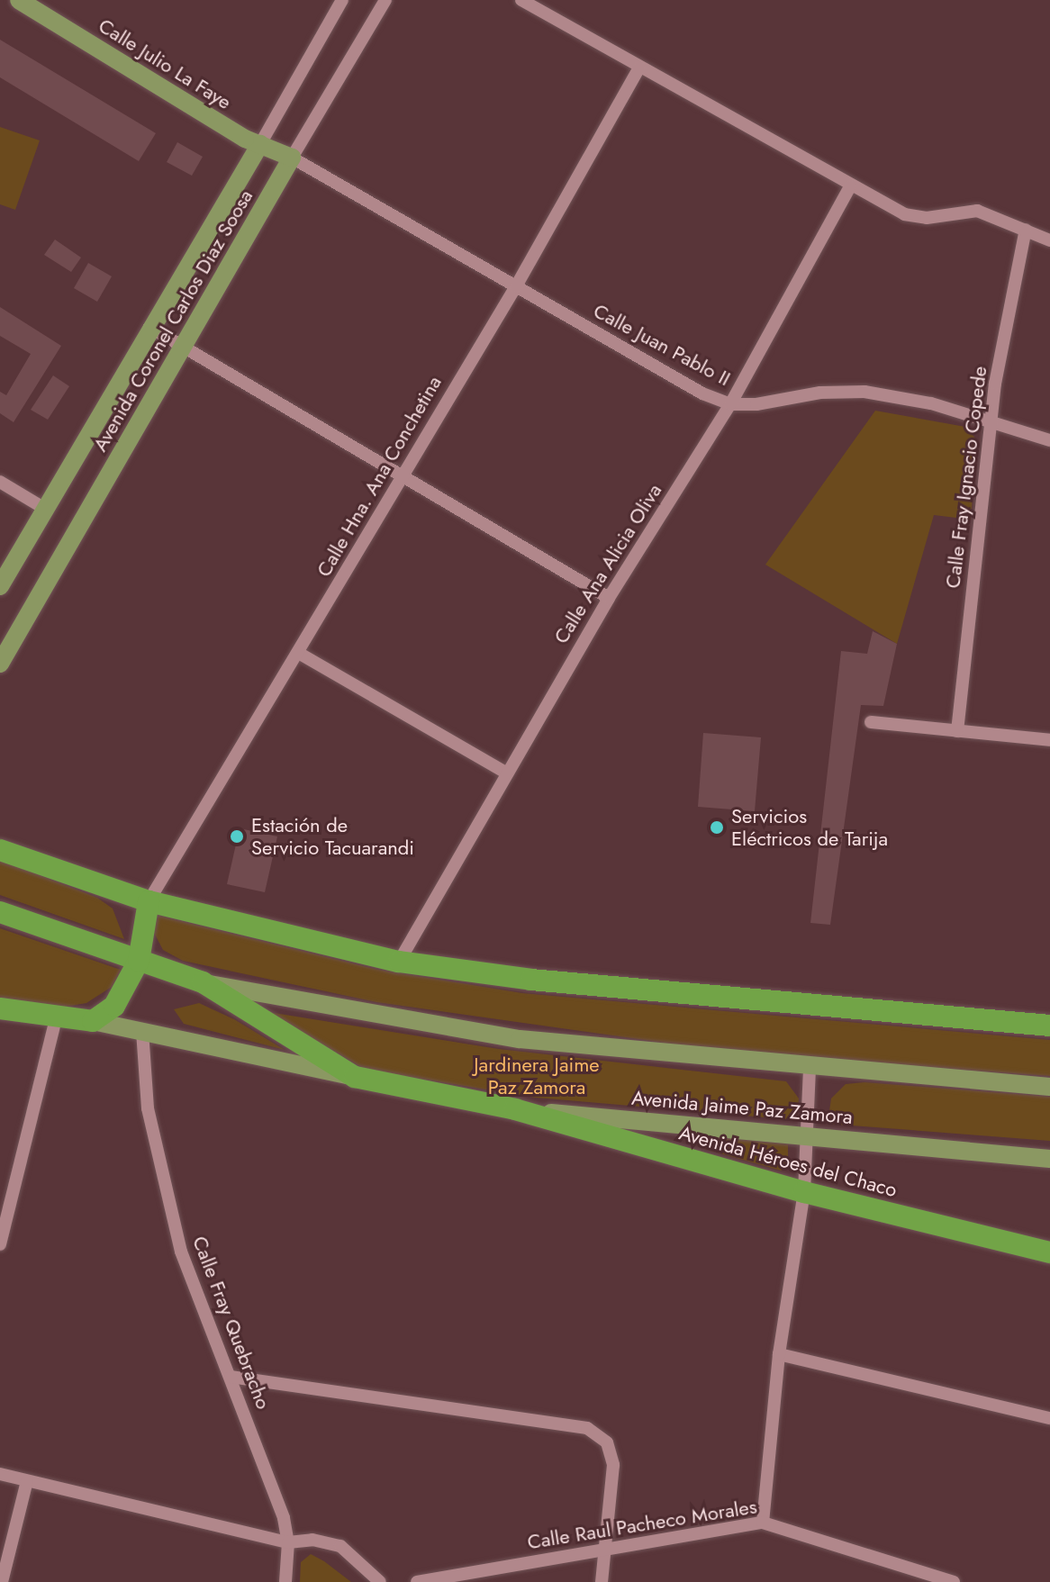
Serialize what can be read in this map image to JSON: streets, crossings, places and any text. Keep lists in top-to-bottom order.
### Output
{
  "streets": {
    "highway": ["Avenida Jaime Paz Zamora", "Avenida Héroes del Chaco"],
    "main road": ["Calle Julio La Faye", "Avenida Coronel Carlos Diaz Soosa"],
    "street": [
      "Calle Juan Pablo II",
      "Calle Hna. Ana Conchetina",
      "Calle Fray Ignacio Copede",
      "Calle Ana Alicia Oliva",
      "Calle Fray Quebracho",
      "Calle Raul Pacheco Morales"
    ]
  },
  "crossings": [
    ["Calle Julio La Faye", "Avenida Coronel Carlos Diaz Soosa"],
    ["Calle Julio La Faye", "Calle Juan Pablo II"],
    ["Avenida Coronel Carlos Diaz Soosa", "Calle Juan Pablo II"],
    ["Calle Juan Pablo II", "Calle Hna. Ana Conchetina"],
    ["Calle Juan Pablo II", "Calle Fray Ignacio Copede"],
    ["Calle Juan Pablo II", "Calle Ana Alicia Oliva"],
    ["Avenida Jaime Paz Zamora", "Avenida Héroes del Chaco"],
    ["Avenida Jaime Paz Zamora", "Calle Fray Quebracho"]
  ],
  "parks": ["Jardinera Jaime Paz Zamora"],
  "places": ["Servicios Eléctricos de Tarija", "Estación de Servicio Tacuarandi"]
}
